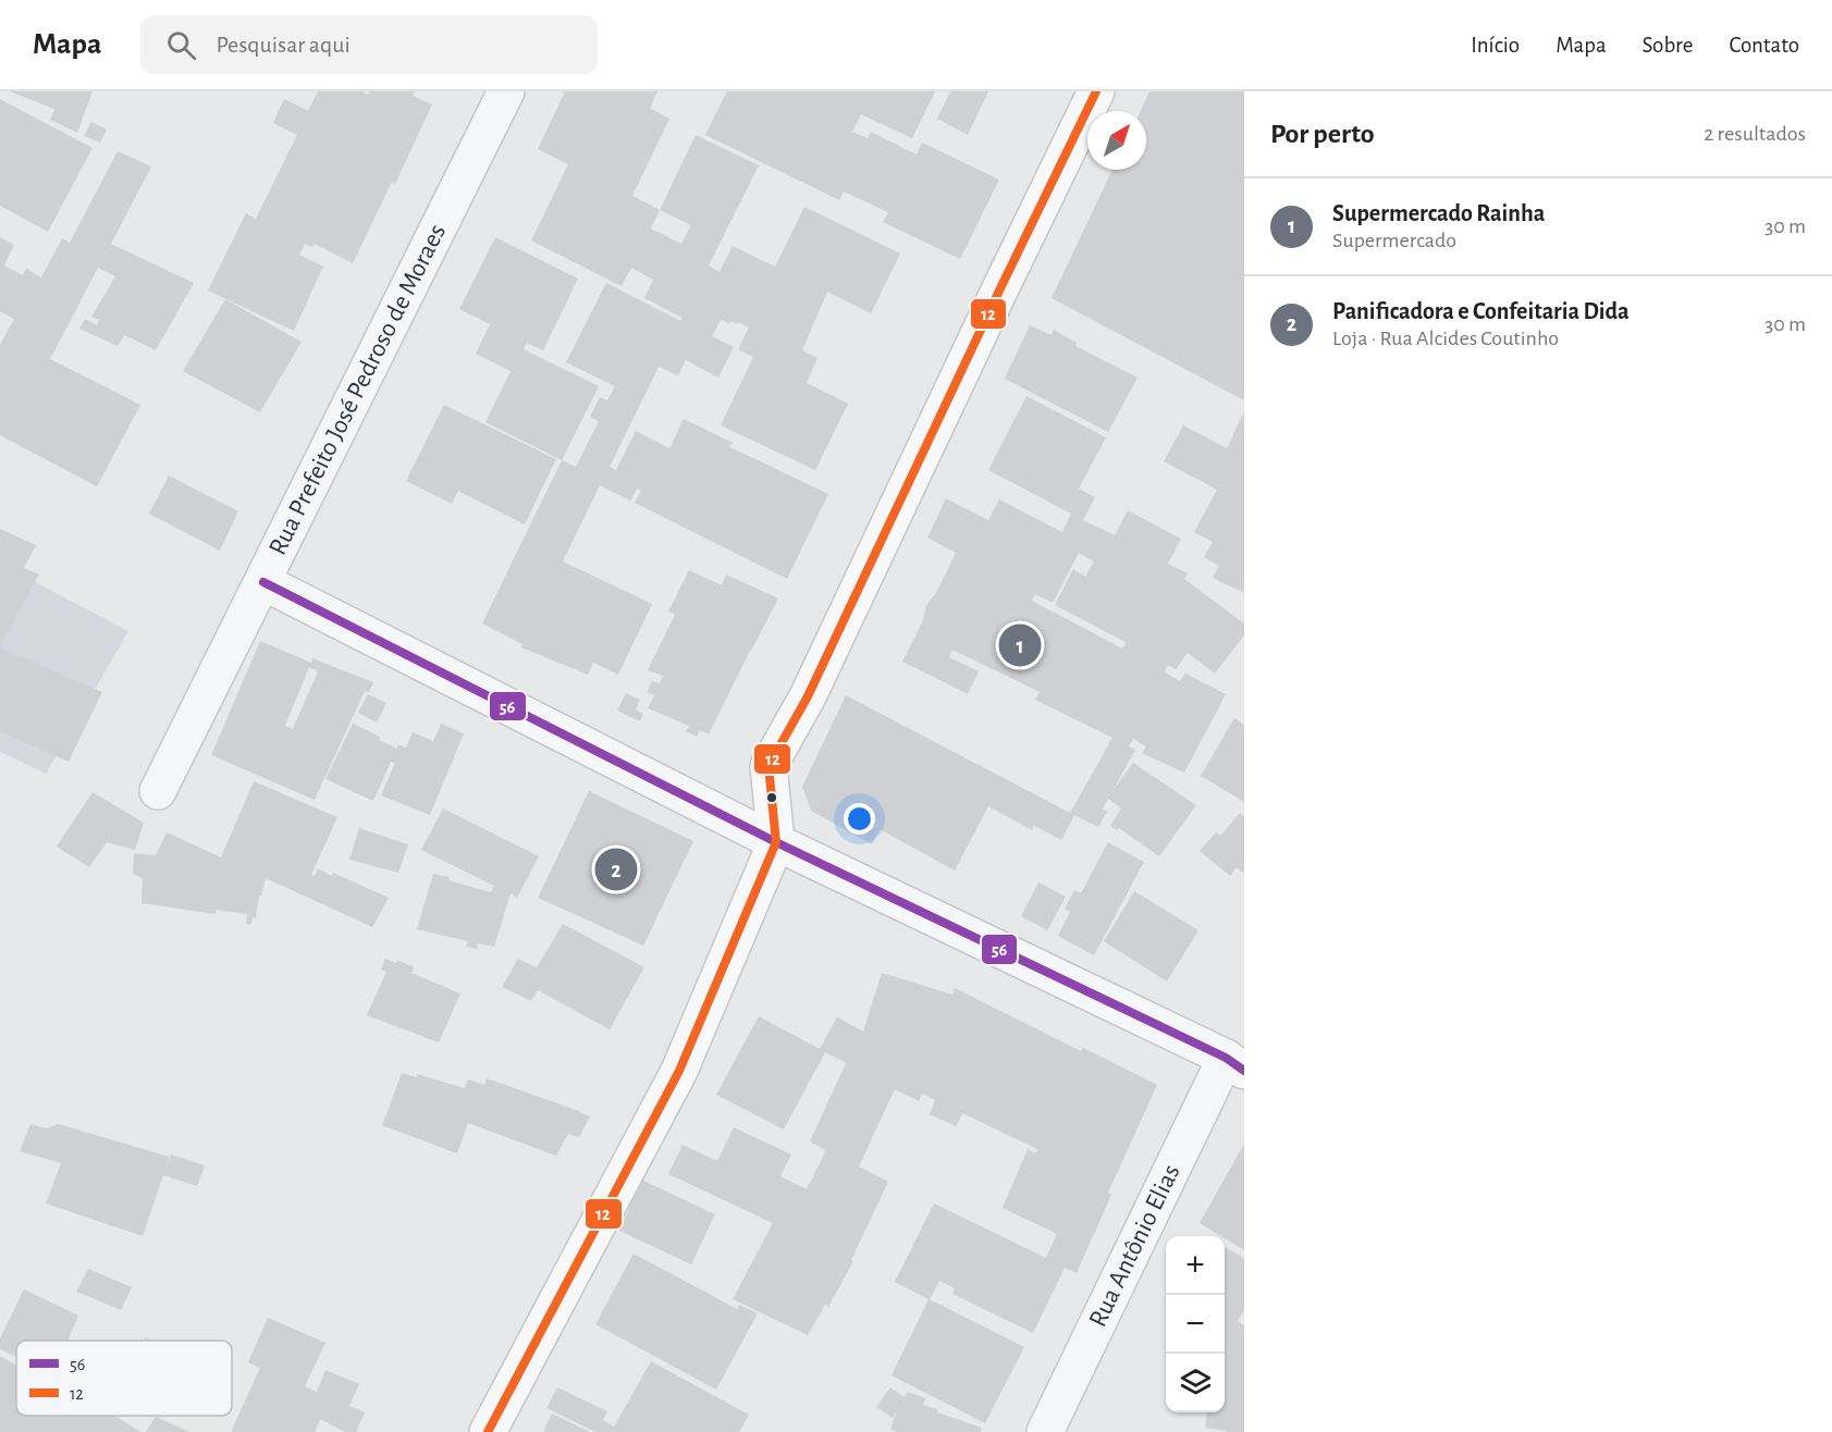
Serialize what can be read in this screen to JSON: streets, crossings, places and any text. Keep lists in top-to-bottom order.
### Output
{
  "streets": {
    "street": ["Rua Prefeito José Pedroso de Moraes", "Rua Antônio Elias"]
  },
  "lines": ["transit line 12", "transit line 56"],
  "legend": ["56", "12"],
  "north": "top right",
  "page": {
    "header": "Mapa",
    "search": "Pesquisar aqui",
    "nav": [
      "Início",
      "Mapa",
      "Sobre",
      "Contato"
    ],
    "heading": ["Por perto", "2 resultados"],
    "list": [
      {
        "mark": "1",
        "name": "Supermercado Rainha",
        "note": "Supermercado",
        "value": "30 m"
      },
      {
        "mark": "2",
        "name": "Panificadora e Confeitaria Dida",
        "note": "Loja · Rua Alcides Coutinho",
        "value": "30 m"
      }
    ],
    "pins": ["1", "2"],
    "map_buttons": ["+", "−"]
  }
}
